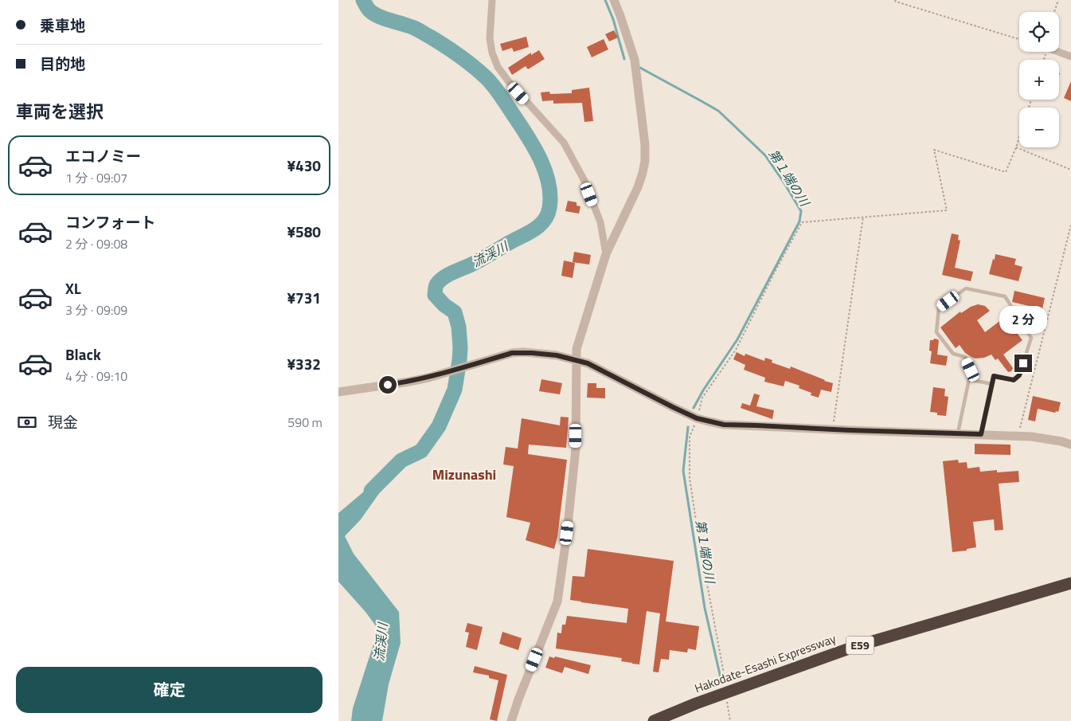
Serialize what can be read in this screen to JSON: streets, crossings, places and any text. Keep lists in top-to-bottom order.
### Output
{
  "streets": {
    "highway": ["E59", "Hakodate-Esashi Expressway"]
  },
  "districts": ["Mizunashi"],
  "water": ["第１端の川", "流渓川"],
  "page": {
    "banner": ["乗車地", "目的地"],
    "map_buttons": ["+", "−"],
    "heading": "車両を選択",
    "list": [
      {
        "name": "エコノミー",
        "note": "1 分 · 09:07",
        "value": "¥430"
      },
      {
        "name": "コンフォート",
        "note": "2 分 · 09:08",
        "value": "¥580"
      },
      {
        "name": "XL",
        "note": "3 分 · 09:09",
        "value": "¥731"
      },
      {
        "name": "Black",
        "note": "4 分 · 09:10",
        "value": "¥332"
      }
    ],
    "bubble": "2 分",
    "pay": ["現金", "590 m"],
    "buttons": "確定"
  }
}
